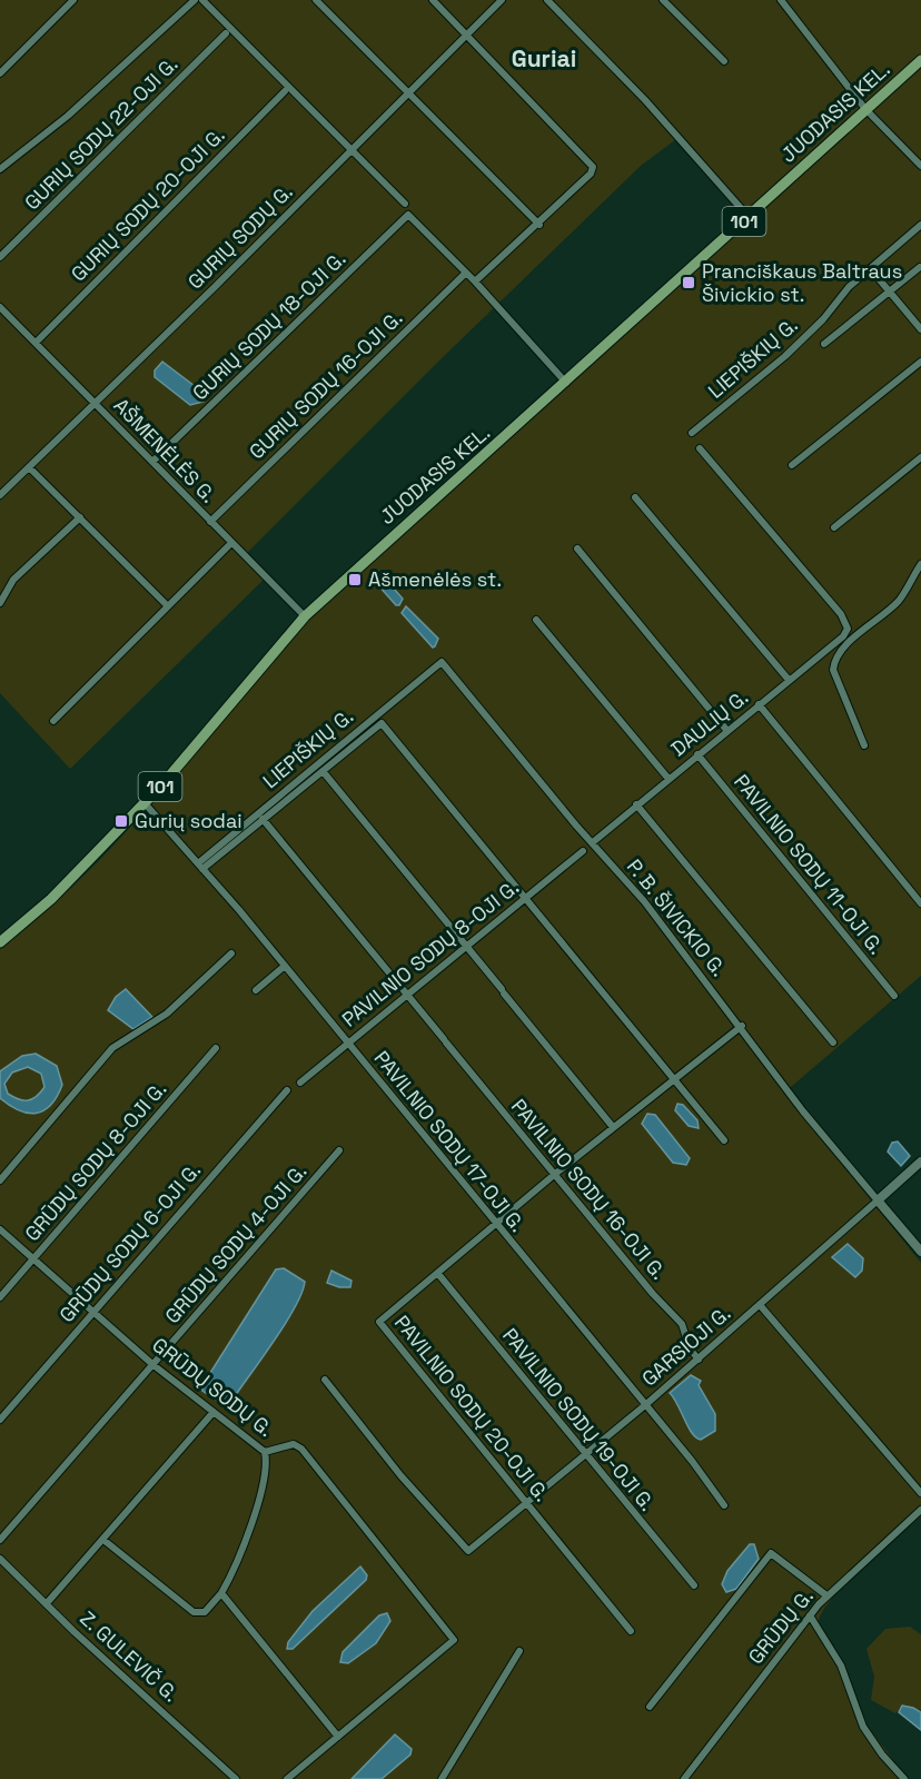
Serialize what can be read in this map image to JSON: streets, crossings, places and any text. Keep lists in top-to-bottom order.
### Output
{
  "streets": {
    "main road": ["JUODASIS KEL.", "101"],
    "street": [
      "GURIŲ SODŲ 22-OJI G.",
      "GURIŲ SODŲ 20-OJI G.",
      "GURIŲ SODŲ G.",
      "GURIŲ SODŲ 18-OJI G.",
      "LIEPIŠKIŲ G.",
      "GURIŲ SODŲ 16-OJI G.",
      "AŠMENĖLĖS G.",
      "DAULIŲ G.",
      "PAVILNIO SODŲ 11-OJI G.",
      "P. B. ŠIVICKIO G.",
      "PAVILNIO SODŲ 8-OJI G.",
      "PAVILNIO SODŲ 17-OJI G.",
      "GRŪDŲ SODŲ 8-OJI G.",
      "PAVILNIO SODŲ 16-OJI G.",
      "GRŪDŲ SODŲ 6-OJI G.",
      "GRŪDŲ SODŲ 4-OJI G.",
      "GARSIOJI G.",
      "GRŪDŲ SODŲ G.",
      "PAVILNIO SODŲ 20-OJI G.",
      "PAVILNIO SODŲ 19-OJI G.",
      "GRŪDŲ G.",
      "Z. GULEVIČ G."
    ]
  },
  "crossings": [
    ["JUODASIS KEL.", "AŠMENĖLĖS G."],
    ["JUODASIS KEL.", "PAVILNIO SODŲ 17-OJI G."],
    ["GURIŲ SODŲ 20-OJI G.", "AŠMENĖLĖS G."],
    ["GURIŲ SODŲ G.", "AŠMENĖLĖS G."],
    ["GURIŲ SODŲ 18-OJI G.", "GURIŲ SODŲ 16-OJI G."],
    ["GURIŲ SODŲ 18-OJI G.", "AŠMENĖLĖS G."],
    ["LIEPIŠKIŲ G.", "P. B. ŠIVICKIO G."],
    ["LIEPIŠKIŲ G.", "PAVILNIO SODŲ 17-OJI G."],
    ["GURIŲ SODŲ 16-OJI G.", "AŠMENĖLĖS G."],
    ["DAULIŲ G.", "PAVILNIO SODŲ 11-OJI G."],
    ["DAULIŲ G.", "P. B. ŠIVICKIO G."],
    ["P. B. ŠIVICKIO G.", "GARSIOJI G."],
    ["P. B. ŠIVICKIO G.", "PAVILNIO SODŲ 20-OJI G."],
    ["PAVILNIO SODŲ 8-OJI G.", "PAVILNIO SODŲ 17-OJI G."],
    ["PAVILNIO SODŲ 8-OJI G.", "PAVILNIO SODŲ 16-OJI G."],
    ["PAVILNIO SODŲ 17-OJI G.", "GARSIOJI G."],
    ["PAVILNIO SODŲ 17-OJI G.", "PAVILNIO SODŲ 20-OJI G."],
    ["GRŪDŲ SODŲ 8-OJI G.", "GRŪDŲ SODŲ G."],
    ["PAVILNIO SODŲ 16-OJI G.", "GARSIOJI G."],
    ["PAVILNIO SODŲ 16-OJI G.", "PAVILNIO SODŲ 20-OJI G."],
    ["GRŪDŲ SODŲ 6-OJI G.", "GRŪDŲ SODŲ G."],
    ["GRŪDŲ SODŲ 4-OJI G.", "GRŪDŲ SODŲ G."],
    ["GARSIOJI G.", "PAVILNIO SODŲ 20-OJI G."],
    ["GARSIOJI G.", "PAVILNIO SODŲ 19-OJI G."],
    ["PAVILNIO SODŲ 20-OJI G.", "PAVILNIO SODŲ 19-OJI G."]
  ],
  "districts": ["Guriai"],
  "places": {
    "transit": ["Pranciškaus Baltraus Šivickio st.", "Ašmenėlės st.", "Gurių sodai"]
  }
}
